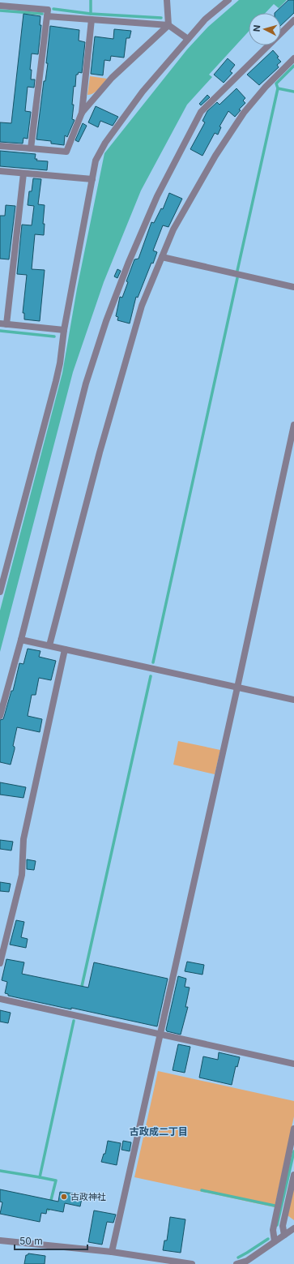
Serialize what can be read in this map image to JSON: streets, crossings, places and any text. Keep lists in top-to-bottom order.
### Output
{
  "districts": ["古政成二丁目"],
  "places": ["古政神社"],
  "scale_bar": "50 m",
  "north": "left"
}
